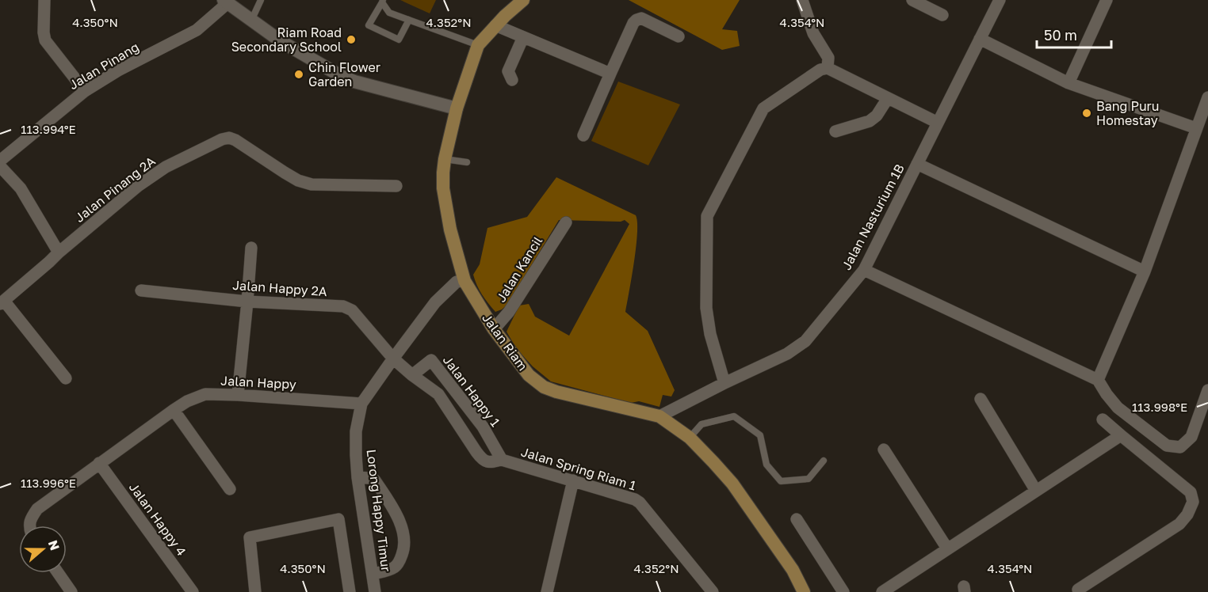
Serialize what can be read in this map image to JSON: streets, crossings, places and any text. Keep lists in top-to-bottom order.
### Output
{
  "streets": {
    "main road": ["Jalan Riam"],
    "street": [
      "Jalan Pinang",
      "Jalan Pinang 2A",
      "Jalan Nasturium 1B",
      "Jalan Kancil",
      "Jalan Happy 2A",
      "Jalan Happy",
      "Jalan Happy 1",
      "Jalan Spring Riam 1",
      "Lorong Happy Timur",
      "Jalan Happy 4"
    ]
  },
  "crossings": [
    ["Jalan Nasturium 1B", "Jalan Riam"],
    ["Jalan Kancil", "Jalan Riam"],
    ["Jalan Happy", "Lorong Happy Timur"],
    ["Jalan Happy", "Jalan Happy 4"],
    ["Jalan Happy 1", "Jalan Spring Riam 1"]
  ],
  "places": ["Riam Road Secondary School", "Chin Flower Garden", "Bang Puru Homestay"],
  "scale_bar": "50 m",
  "north": "right",
  "coordinates": [
    "4.350°N",
    "4.352°N",
    "4.354°N",
    "113.994°E",
    "113.998°E",
    "113.996°E"
  ]
}
